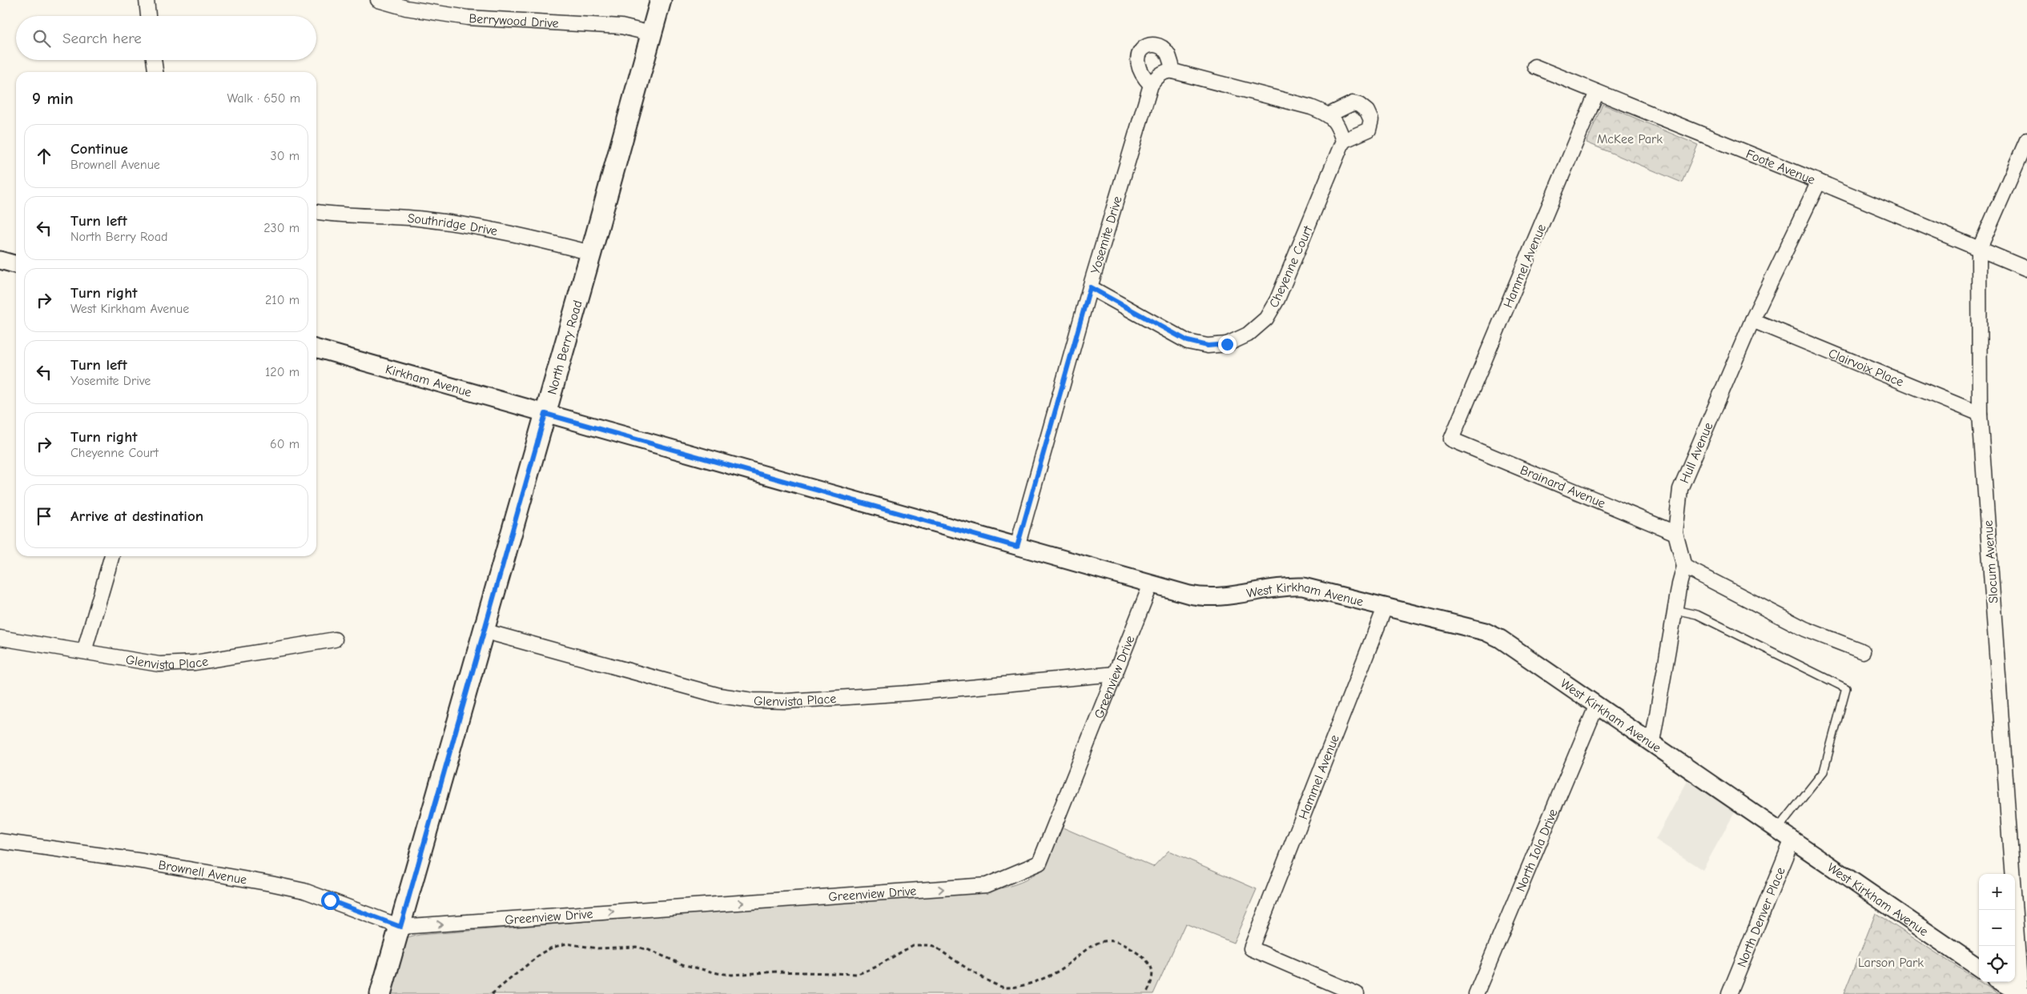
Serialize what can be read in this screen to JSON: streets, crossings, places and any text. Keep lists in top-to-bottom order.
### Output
{
  "streets": {
    "main road": ["North Berry Road"],
    "street": [
      "Berrywood Drive",
      "Foote Avenue",
      "Southridge Drive",
      "Yosemite Drive",
      "Hammel Avenue",
      "Cheyenne Court",
      "Clairvoix Place",
      "Kirkham Avenue",
      "Hull Avenue",
      "Brainard Avenue",
      "Slocum Avenue",
      "West Kirkham Avenue",
      "Glenvista Place",
      "Greenview Drive",
      "North Iola Drive",
      "Brownell Avenue",
      "North Denver Place"
    ]
  },
  "crossings": [
    ["Berrywood Drive", "North Berry Road"],
    ["Foote Avenue", "Hammel Avenue"],
    ["Foote Avenue", "Hull Avenue"],
    ["Foote Avenue", "Slocum Avenue"],
    ["Southridge Drive", "North Berry Road"],
    ["Yosemite Drive", "Cheyenne Court"],
    ["Yosemite Drive", "West Kirkham Avenue"],
    ["Hammel Avenue", "Brainard Avenue"],
    ["Hammel Avenue", "West Kirkham Avenue"],
    ["North Berry Road", "Kirkham Avenue"],
    ["North Berry Road", "West Kirkham Avenue"],
    ["North Berry Road", "Glenvista Place"],
    ["North Berry Road", "Greenview Drive"],
    ["North Berry Road", "Brownell Avenue"],
    ["Clairvoix Place", "Hull Avenue"],
    ["Clairvoix Place", "Slocum Avenue"],
    ["Kirkham Avenue", "West Kirkham Avenue"],
    ["Hull Avenue", "Brainard Avenue"],
    ["Hull Avenue", "West Kirkham Avenue"],
    ["West Kirkham Avenue", "Greenview Drive"],
    ["West Kirkham Avenue", "North Iola Drive"],
    ["West Kirkham Avenue", "North Denver Place"],
    ["Glenvista Place", "Greenview Drive"],
    ["Greenview Drive", "Brownell Avenue"]
  ],
  "one_way": ["Greenview Drive"],
  "parks": ["McKee Park", "Larson Park"],
  "page": {
    "search": "Search here",
    "heading": ["9 min", "Walk · 650 m"],
    "list": [
      ["Continue", "Brownell Avenue", "30 m"],
      ["Turn left", "North Berry Road", "230 m"],
      ["Turn right", "West Kirkham Avenue", "210 m"],
      ["Turn left", "Yosemite Drive", "120 m"],
      ["Turn right", "Cheyenne Court", "60 m"],
      "Arrive at destination"
    ],
    "map_buttons": ["+", "−"]
  }
}
